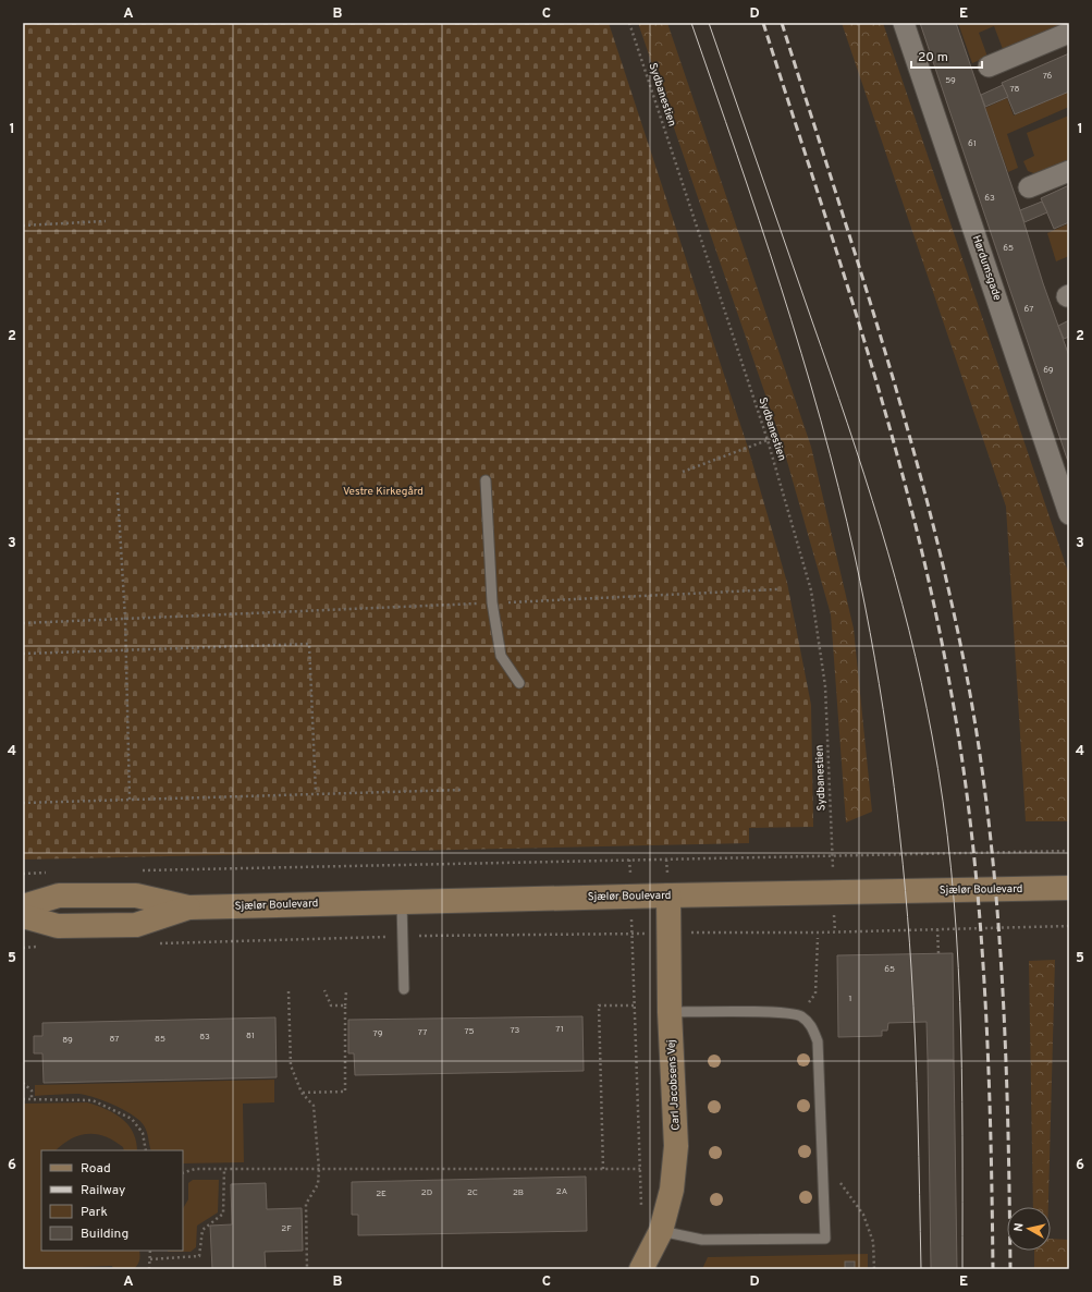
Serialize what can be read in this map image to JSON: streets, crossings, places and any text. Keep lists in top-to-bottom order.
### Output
{
  "streets": {
    "street": ["Hørdumsgade", "Sjælør Boulevard", "Carl Jacobsens Vej"],
    "path": ["Sydbanestien"]
  },
  "crossings": [
    ["Sjælør Boulevard", "Carl Jacobsens Vej"]
  ],
  "parks": ["Vestre Kirkegård"],
  "house_numbers": [
    "76",
    "59",
    "78",
    "61",
    "63",
    "65",
    "67",
    "69",
    "65",
    "1",
    "71",
    "73",
    "75",
    "77",
    "79",
    "81",
    "83",
    "87",
    "85",
    "89",
    "2A",
    "2D",
    "2C",
    "2B",
    "2E",
    "2F"
  ],
  "legend": [
    "Road",
    "Railway",
    "Park",
    "Building"
  ],
  "scale_bar": "20 m",
  "north": "left",
  "grid": {
    "columns": [
      "A",
      "B",
      "C",
      "D",
      "E"
    ],
    "rows": [
      "1",
      "2",
      "3",
      "4",
      "5",
      "6"
    ]
  }
}
